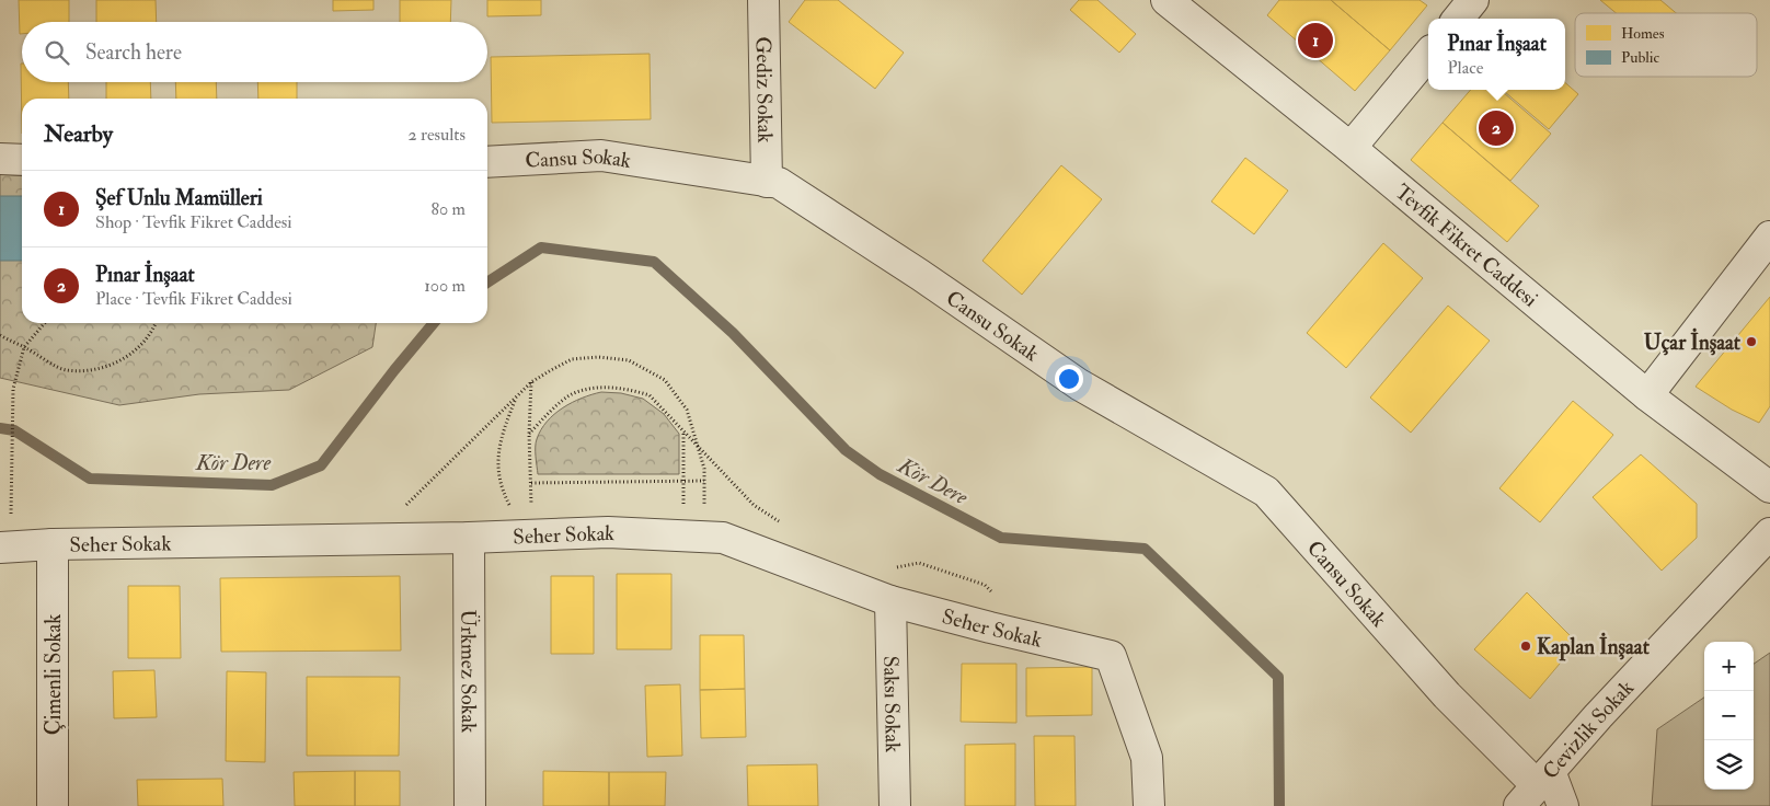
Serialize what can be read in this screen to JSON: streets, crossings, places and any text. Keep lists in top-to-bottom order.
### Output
{
  "streets": {
    "street": [
      "Gediz Sokak",
      "Cansu Sokak",
      "Tevfik Fikret Caddesi",
      "Seher Sokak",
      "Ürkmez Sokak",
      "Çimenli Sokak",
      "Saksı Sokak",
      "Cevizlik Sokak"
    ]
  },
  "crossings": [
    ["Gediz Sokak", "Cansu Sokak"],
    ["Cansu Sokak", "Cevizlik Sokak"],
    ["Seher Sokak", "Ürkmez Sokak"],
    ["Seher Sokak", "Çimenli Sokak"],
    ["Seher Sokak", "Saksı Sokak"]
  ],
  "water": ["Kör Dere"],
  "places": ["Uçar İnşaat", "Kaplan İnşaat"],
  "legend": ["Homes", "Public"],
  "page": {
    "popup": ["Pınar İnşaat", "Place"],
    "pins": ["1", "2"],
    "search": "Search here",
    "heading": ["Nearby", "2 results"],
    "list": [
      {
        "mark": "1",
        "name": "Şef Unlu Mamülleri",
        "note": "Shop · Tevfik Fikret Caddesi",
        "value": "80 m"
      },
      {
        "mark": "2",
        "name": "Pınar İnşaat",
        "note": "Place · Tevfik Fikret Caddesi",
        "value": "100 m"
      }
    ],
    "map_buttons": ["+", "−"]
  }
}
